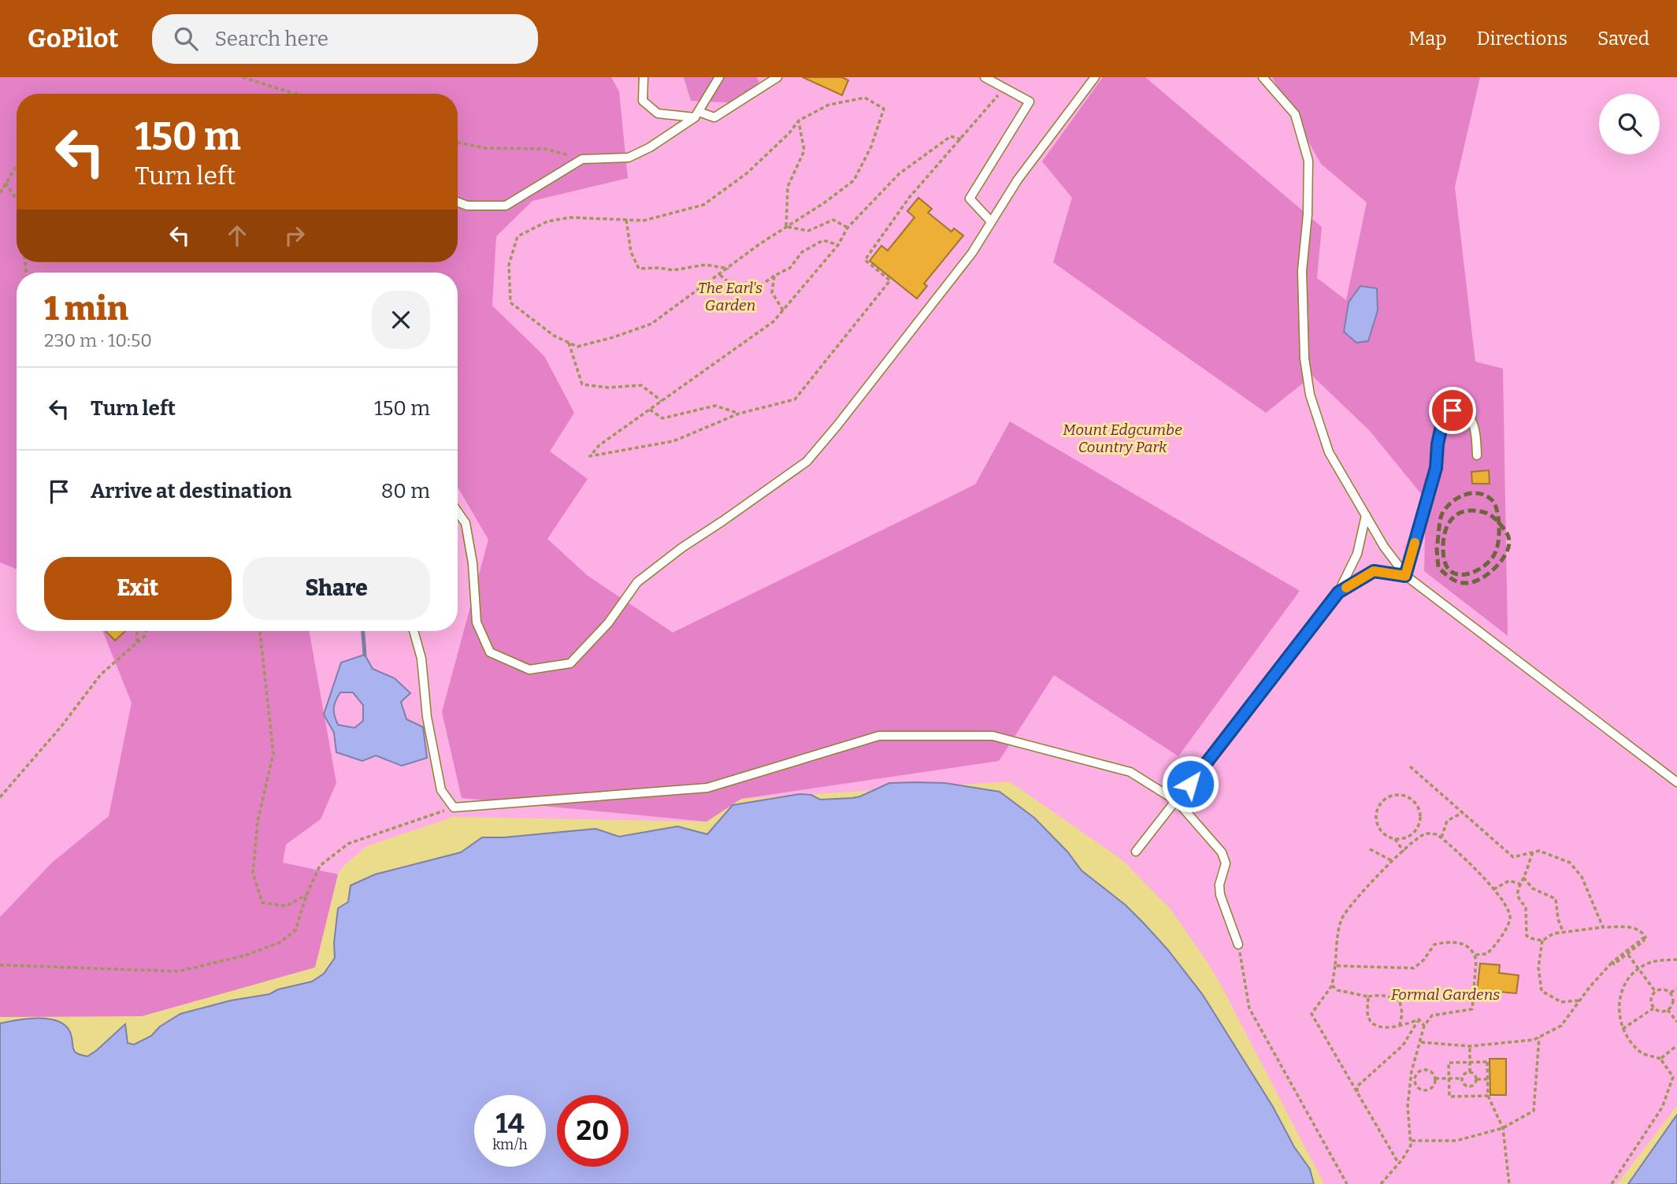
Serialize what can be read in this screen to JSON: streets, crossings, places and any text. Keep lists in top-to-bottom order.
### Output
{
  "parks": ["The Earl's Garden", "Mount Edgcumbe Country Park", "Formal Gardens"],
  "page": {
    "header": "GoPilot",
    "search": "Search here",
    "nav": ["Map", "Directions", "Saved"],
    "turn": ["150 m", "Turn left"],
    "heading": ["1 min", "230 m · 10:50"],
    "list": [
      {
        "name": "Turn left",
        "value": "150 m"
      },
      {
        "name": "Arrive at destination",
        "value": "80 m"
      }
    ],
    "buttons": ["Exit", "Share"],
    "speed": "14 km/h",
    "limit": "20"
  }
}
